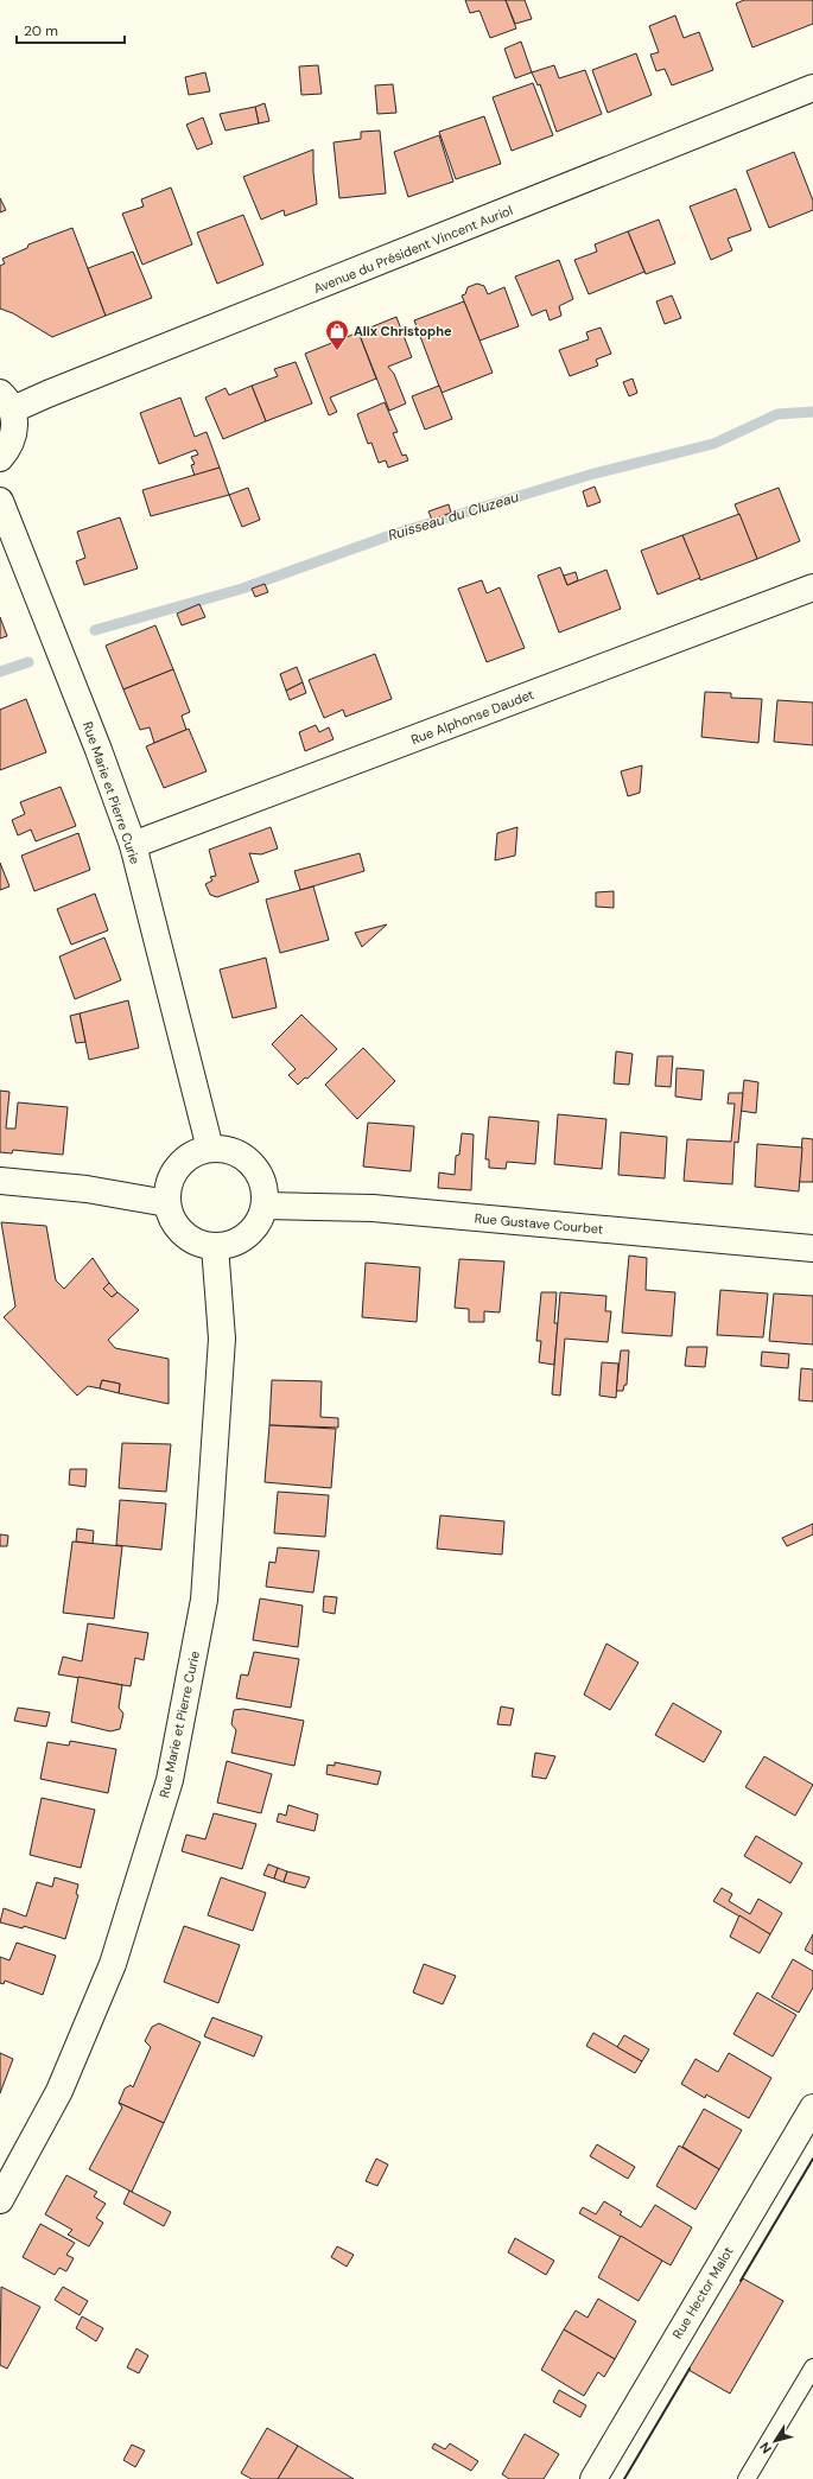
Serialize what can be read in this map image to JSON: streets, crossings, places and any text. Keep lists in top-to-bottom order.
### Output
{
  "streets": {
    "street": [
      "Avenue du Président Vincent Auriol",
      "Rue Alphonse Daudet",
      "Rue Marie et Pierre Curie",
      "Rue Gustave Courbet",
      "Rue Hector Malot"
    ]
  },
  "crossings": [
    ["Rue Alphonse Daudet", "Rue Marie et Pierre Curie"],
    ["Rue Marie et Pierre Curie", "Rue Gustave Courbet"]
  ],
  "water": ["Ruisseau du Cluzeau"],
  "places": {
    "shop": ["Alix Christophe"]
  },
  "scale_bar": "20 m",
  "north": "bottom left"
}
